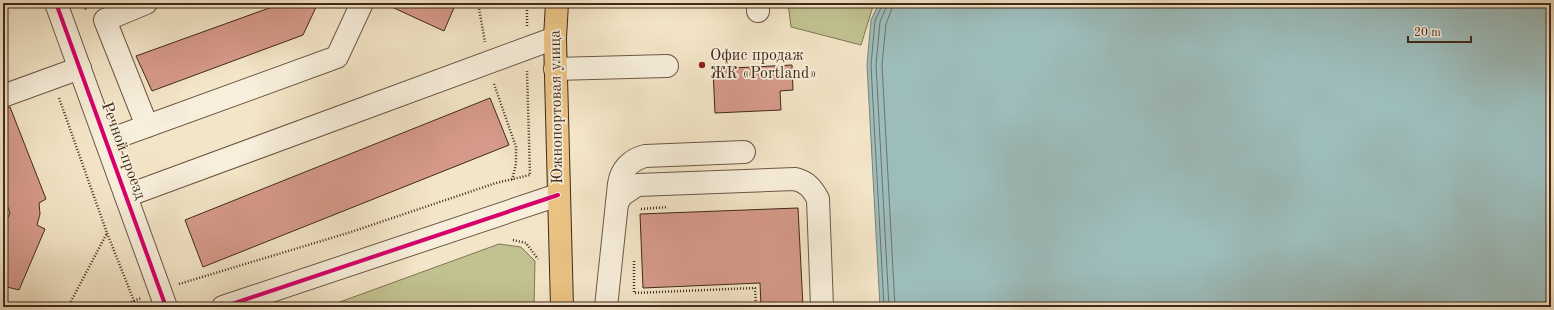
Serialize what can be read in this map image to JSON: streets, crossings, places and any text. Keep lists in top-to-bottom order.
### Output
{
  "streets": {
    "main road": ["Южнопортовая улица"],
    "street": ["Речной проезд"]
  },
  "places": ["Офис продаж ЖК «Portland»"],
  "scale_bar": "20 m"
}
